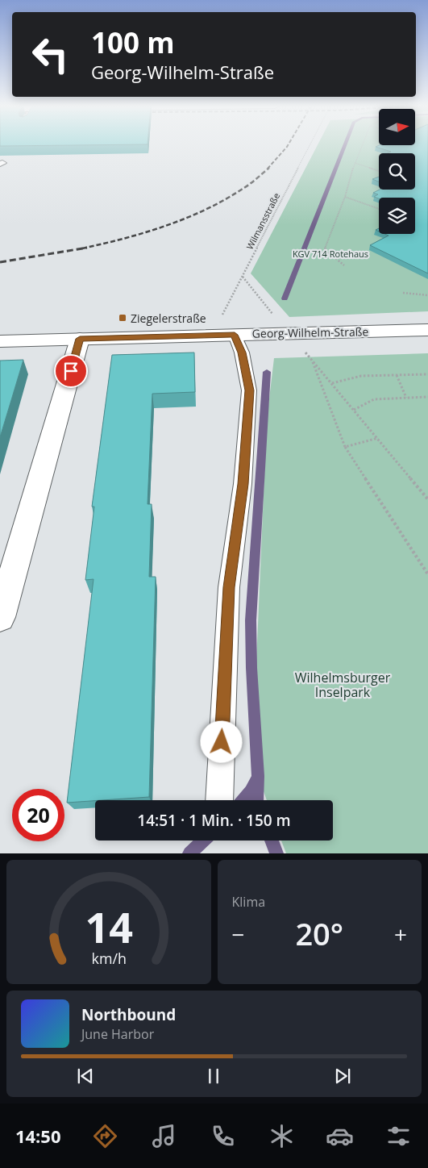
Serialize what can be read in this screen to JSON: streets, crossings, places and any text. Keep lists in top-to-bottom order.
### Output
{
  "streets": {
    "main road": ["Georg-Wilhelm-Straße"],
    "path": ["Wilmansstraße"]
  },
  "crossings": [
    ["Wilmansstraße", "Georg-Wilhelm-Straße"]
  ],
  "parks": ["KGV 714 Rotehaus", "Wilhelmsburger Inselpark"],
  "places": {
    "transit": ["Ziegelerstraße"]
  },
  "north": "right",
  "page": {
    "turn": ["100 m", "Georg-Wilhelm-Straße"],
    "limit": "20",
    "trip": "14:51 · 1 Min. · 150 m",
    "tile": "Klima",
    "heat": ["−", "20°", "+"],
    "song": ["Northbound", "June Harbor"],
    "tabs": "14:50",
    "gauge": ["14", "km/h"]
  }
}
